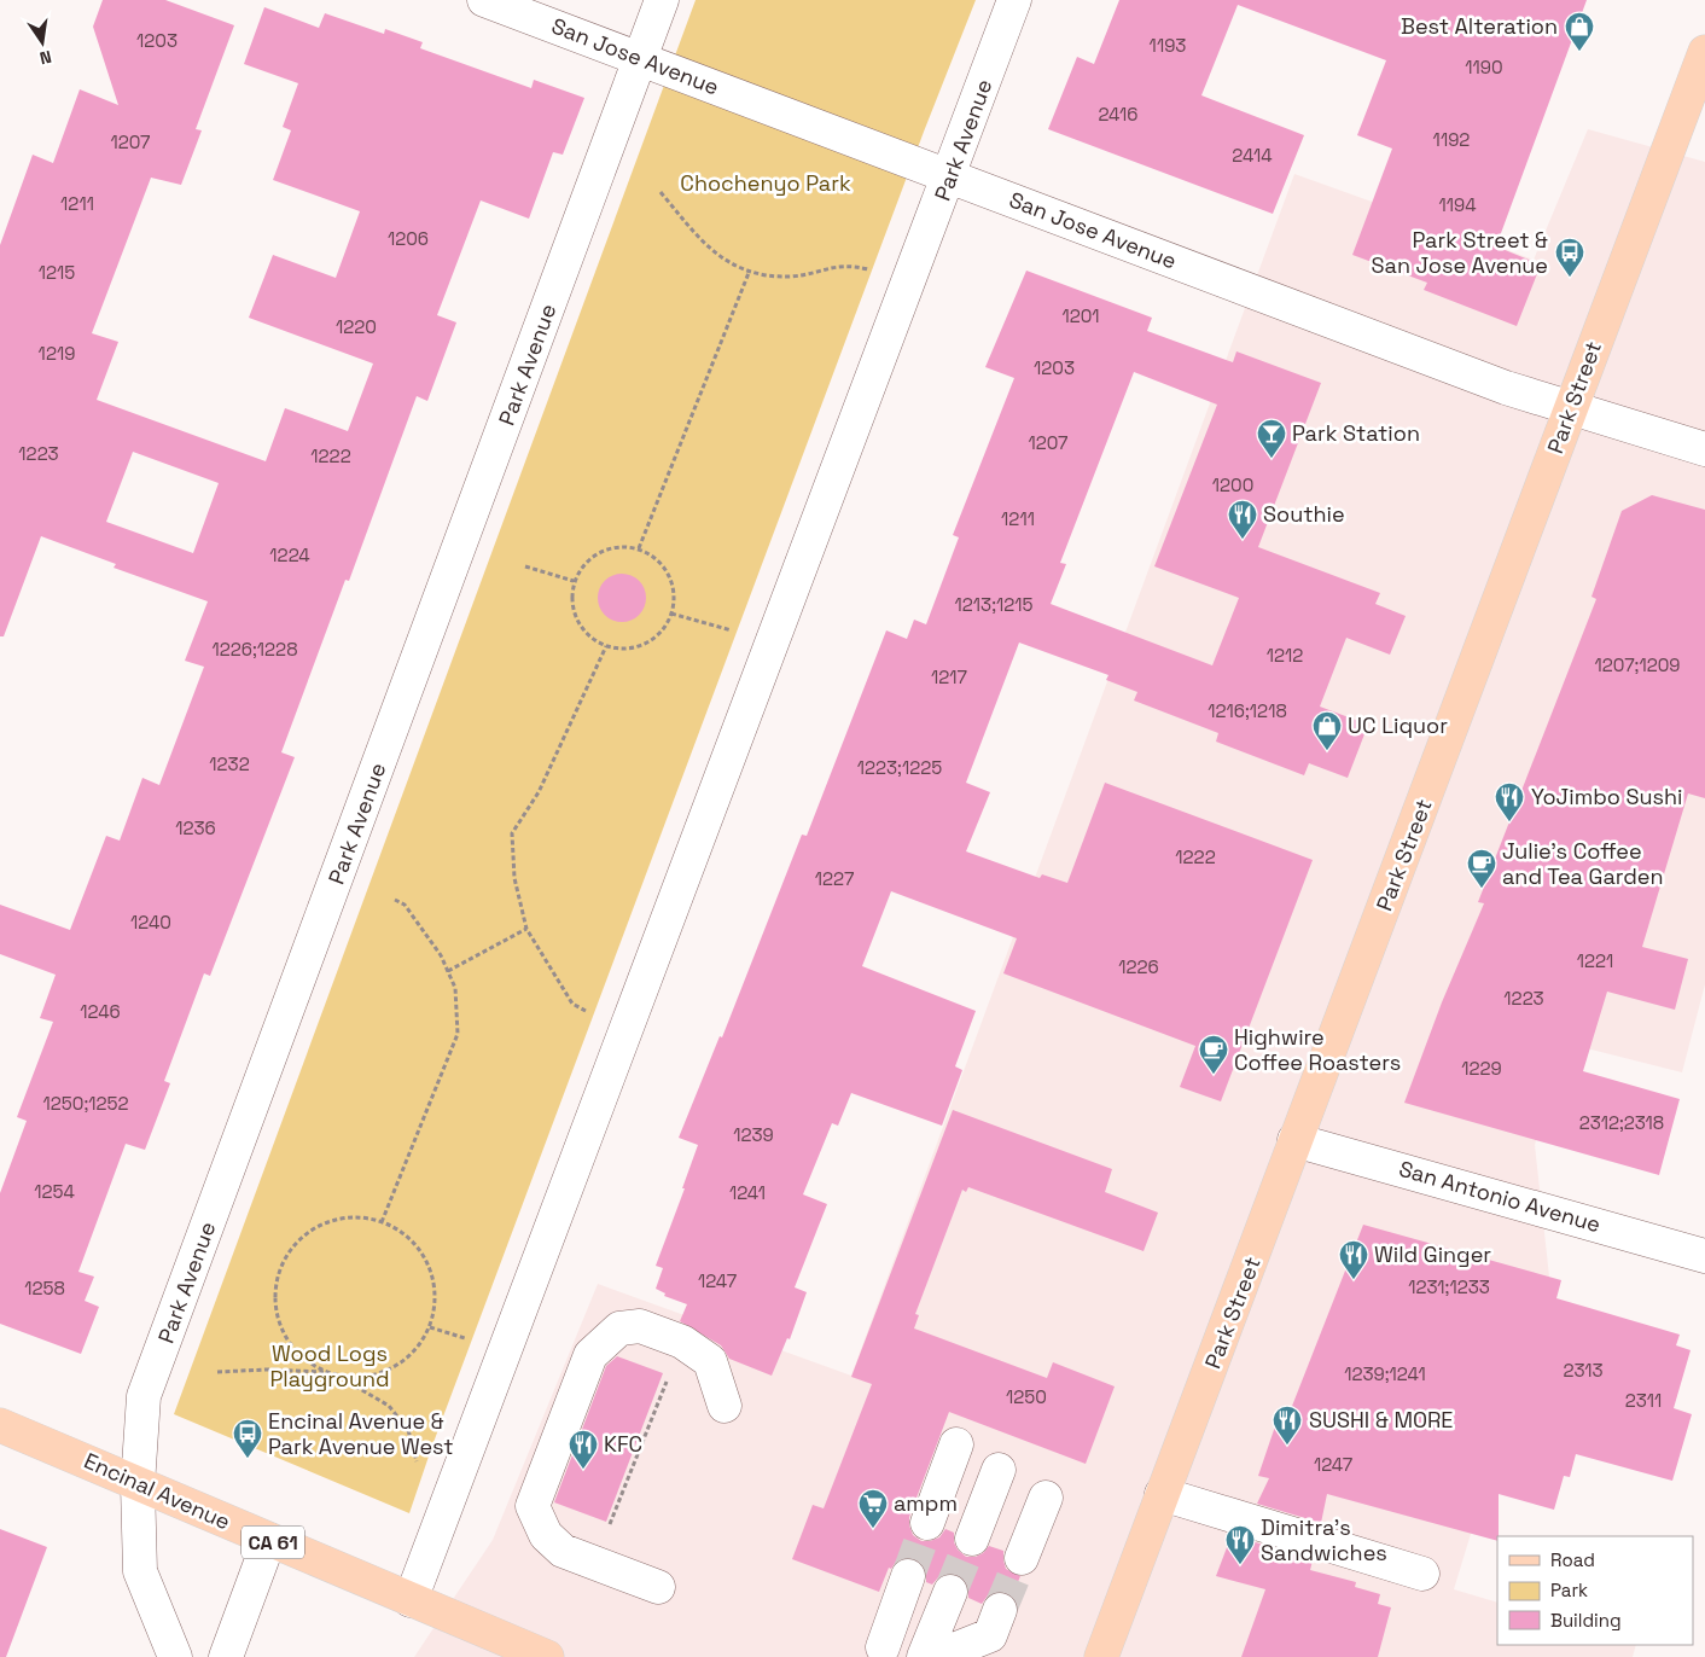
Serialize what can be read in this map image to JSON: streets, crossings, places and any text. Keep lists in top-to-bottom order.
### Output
{
  "streets": {
    "main road": ["Park Street", "Encinal Avenue", "CA 61"],
    "street": ["San Jose Avenue", "Park Avenue", "San Antonio Avenue"]
  },
  "crossings": [
    ["San Jose Avenue", "Park Avenue"],
    ["San Jose Avenue", "Park Street"],
    ["Park Avenue", "Encinal Avenue"],
    ["Park Street", "San Antonio Avenue"]
  ],
  "parks": ["Chochenyo Park", "Wood Logs Playground"],
  "places": {
    "shop": ["Best Alteration", "UC Liquor"],
    "bus stop": ["Park Street & San Jose Avenue", "Encinal Avenue & Park Avenue West"],
    "bar": ["Park Station"],
    "restaurant": [
      "Southie",
      "YoJimbo Sushi",
      "Wild Ginger",
      "SUSHI & MORE",
      "KFC",
      "Dimitra's Sandwiches"
    ],
    "cafe": ["Julie's Coffee and Tea Garden", "Highwire Coffee Roasters"],
    "supermarket": ["ampm"]
  },
  "house_numbers": [
    "1203",
    "1193",
    "1190",
    "2416",
    "1192",
    "1207",
    "2414",
    "1211",
    "1194",
    "1206",
    "1215",
    "1201",
    "1220",
    "1219",
    "1203",
    "1207",
    "1223",
    "1222",
    "1200",
    "1211",
    "1224",
    "1213;1215",
    "1226;1228",
    "1212",
    "1207;1209",
    "1217",
    "1216;1218",
    "1232",
    "1223;1225",
    "1236",
    "1222",
    "1227",
    "1240",
    "1221",
    "1226",
    "1223",
    "1246",
    "1229",
    "1250;1252",
    "2312;2318",
    "1239",
    "1254",
    "1241",
    "1247",
    "1231;1233",
    "1258",
    "2313",
    "1239;1241",
    "1250",
    "2311",
    "1247"
  ],
  "legend": ["Road", "Park", "Building"],
  "north": "bottom"
}
